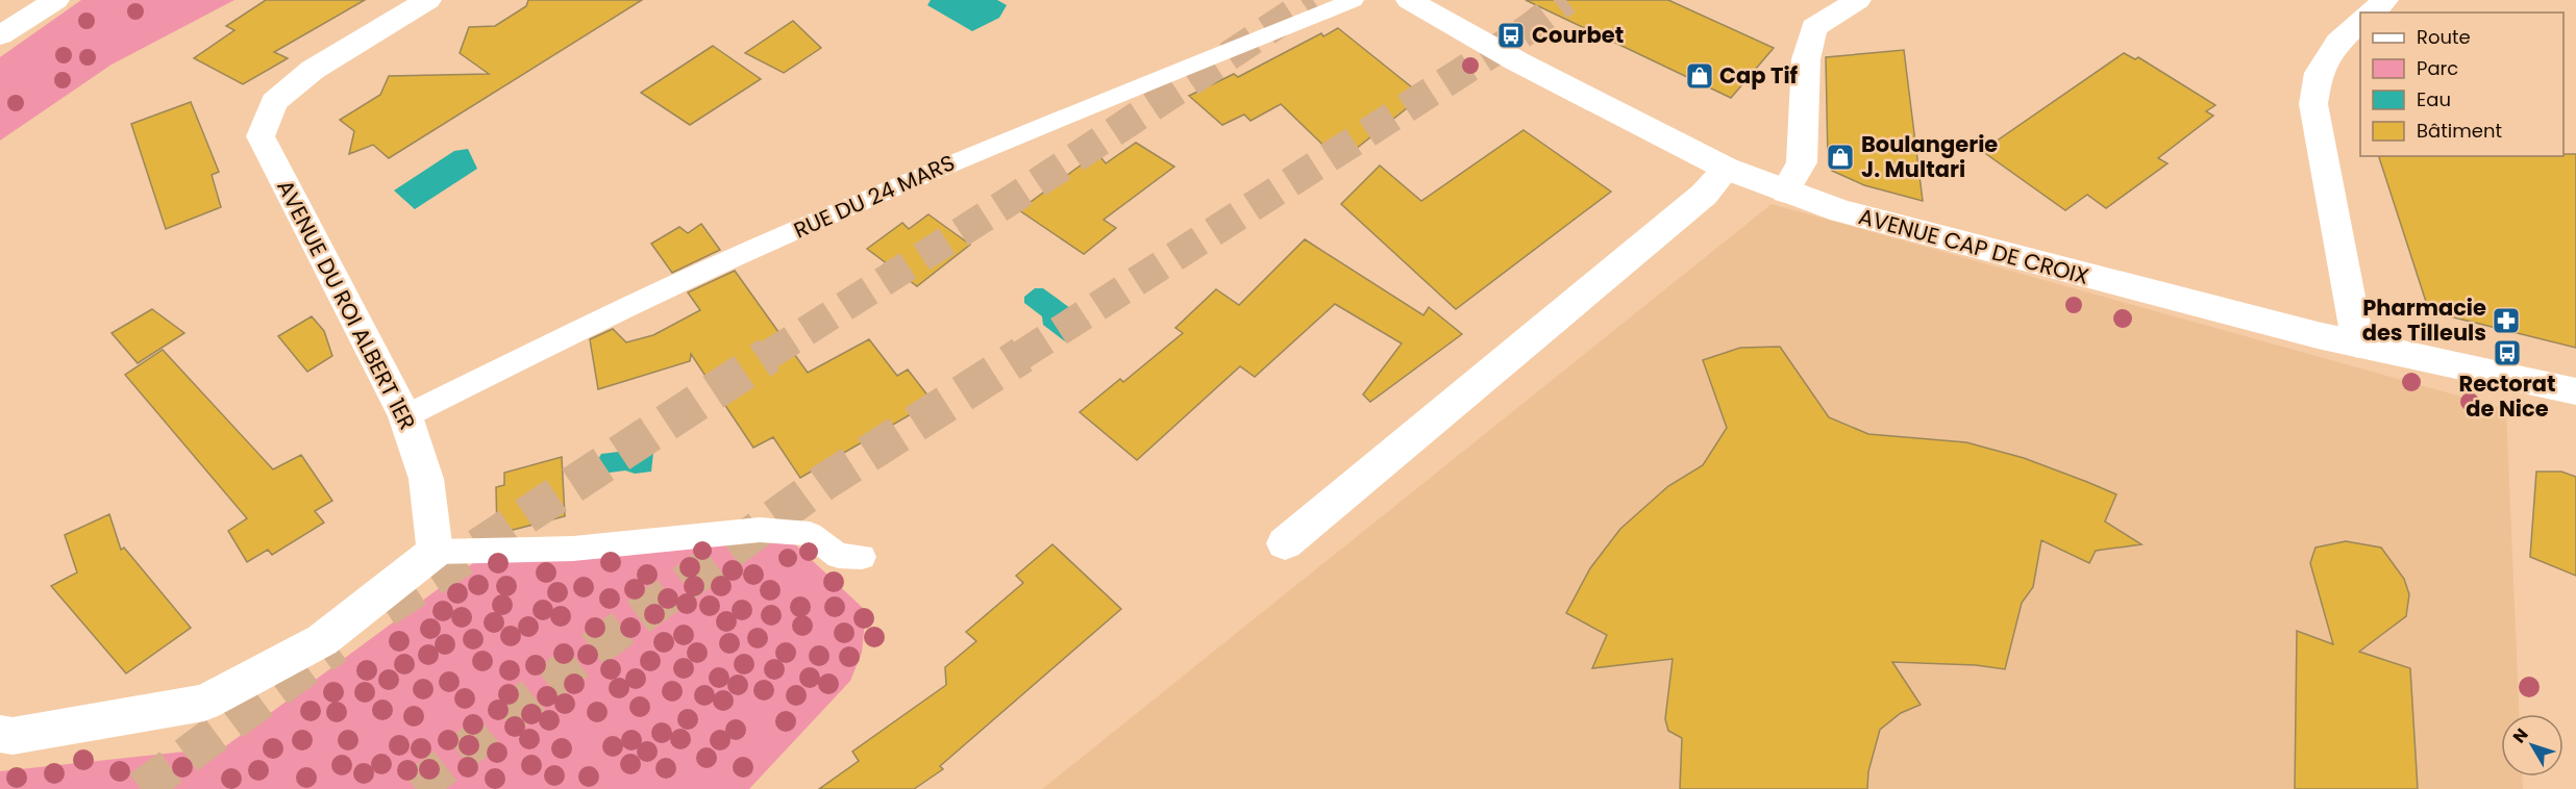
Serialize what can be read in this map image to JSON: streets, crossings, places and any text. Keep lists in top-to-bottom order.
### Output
{
  "streets": {
    "street": ["AVENUE CAP DE CROIX", "AVENUE DU ROI ALBERT 1ER"],
    "lane": ["RUE DU 24 MARS"]
  },
  "crossings": [
    ["RUE DU 24 MARS", "AVENUE DU ROI ALBERT 1ER"]
  ],
  "places": {
    "bus stop": ["Courbet", "Rectorat de Nice"],
    "shop": ["Cap Tif", "Boulangerie J. Multari"],
    "pharmacy": ["Pharmacie des Tilleuls"]
  },
  "legend": [
    "Route",
    "Parc",
    "Eau",
    "Bâtiment"
  ],
  "north": "top left"
}
